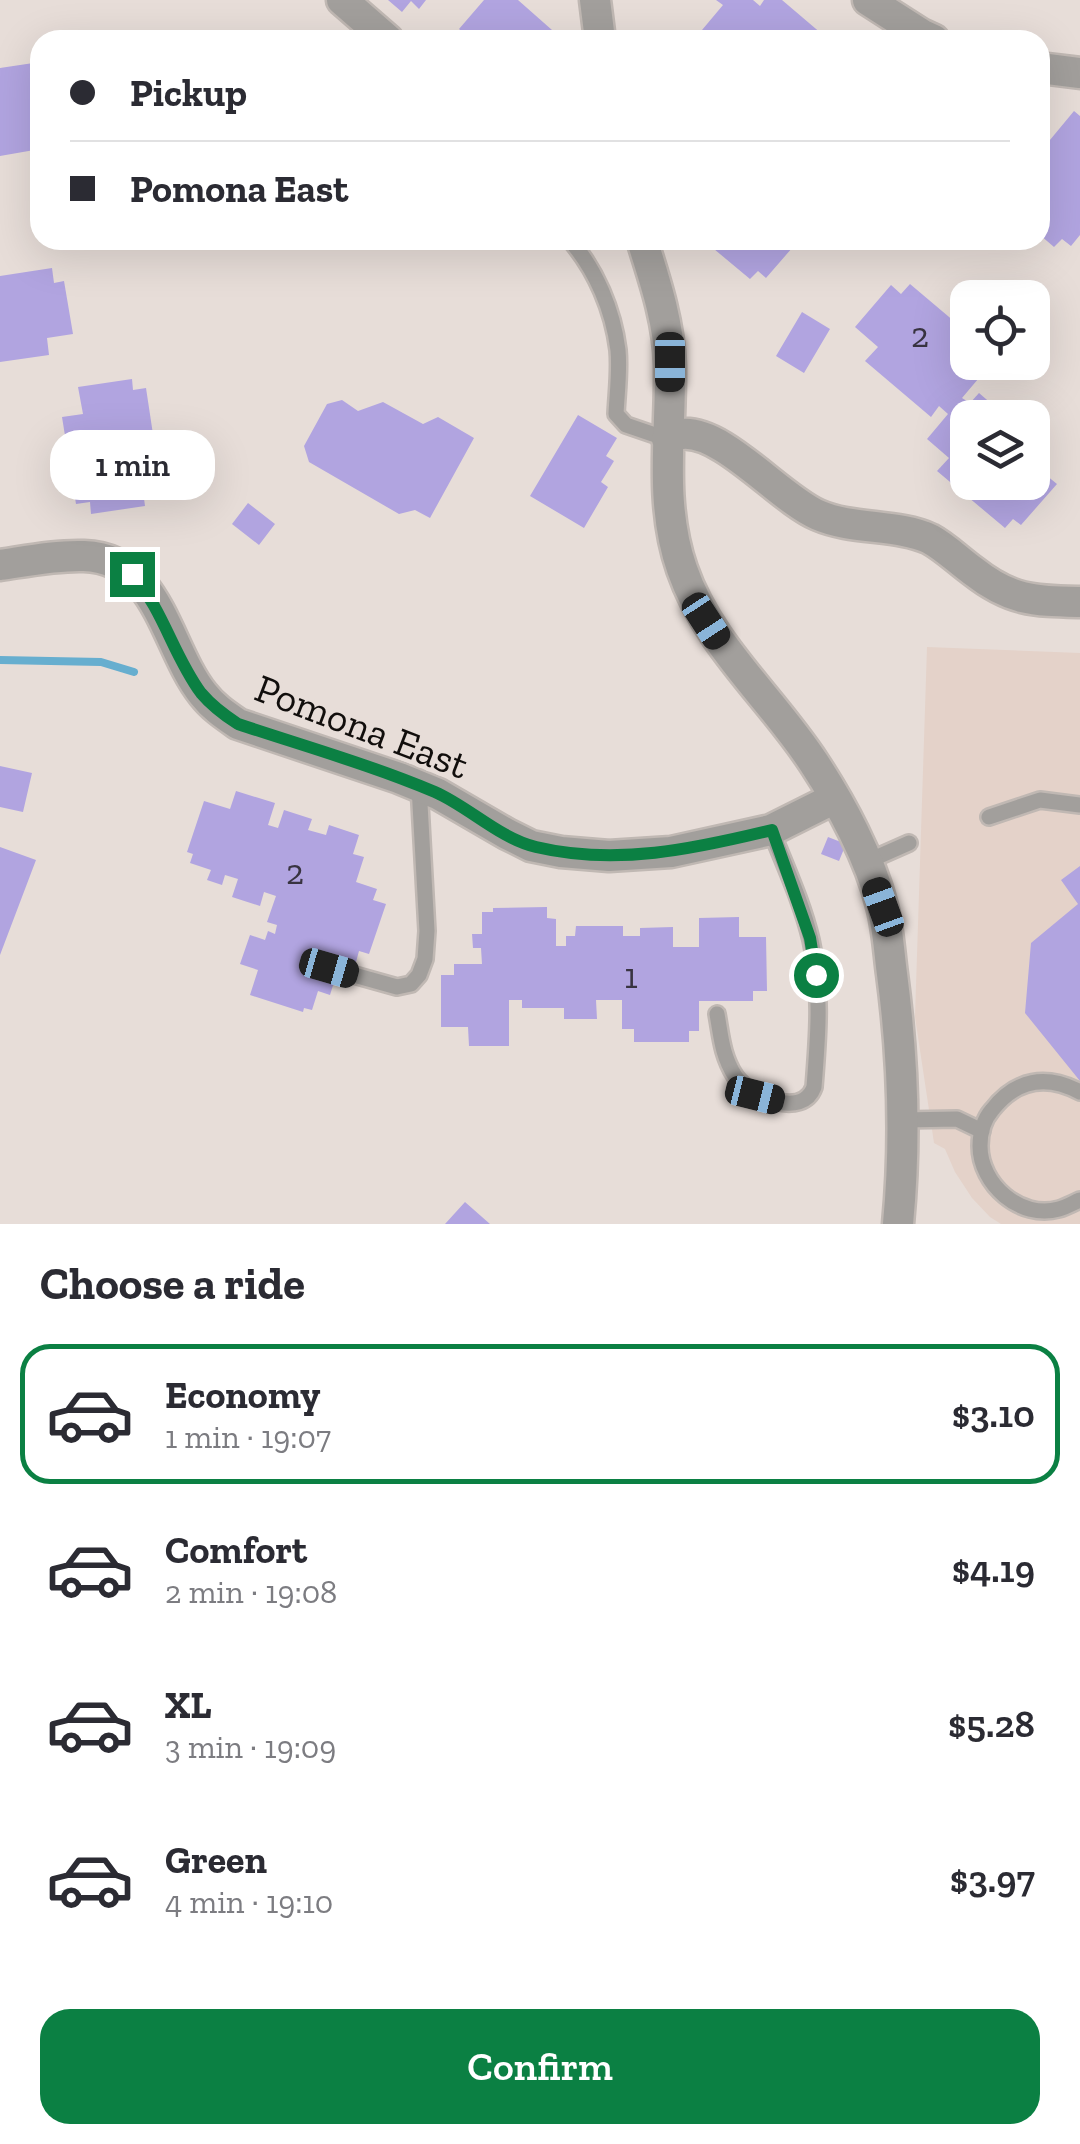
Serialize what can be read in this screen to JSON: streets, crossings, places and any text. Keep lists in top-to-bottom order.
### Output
{
  "streets": {
    "street": ["Pomona East"]
  },
  "house_numbers": ["2", "2", "1"],
  "page": {
    "banner": ["Pickup", "Pomona East"],
    "bubble": "1 min",
    "heading": "Choose a ride",
    "list": [
      {
        "name": "Economy",
        "note": "1 min · 19:07",
        "value": "$3.10"
      },
      {
        "name": "Comfort",
        "note": "2 min · 19:08",
        "value": "$4.19"
      },
      {
        "name": "XL",
        "note": "3 min · 19:09",
        "value": "$5.28"
      },
      {
        "name": "Green",
        "note": "4 min · 19:10",
        "value": "$3.97"
      }
    ],
    "buttons": "Confirm"
  }
}
